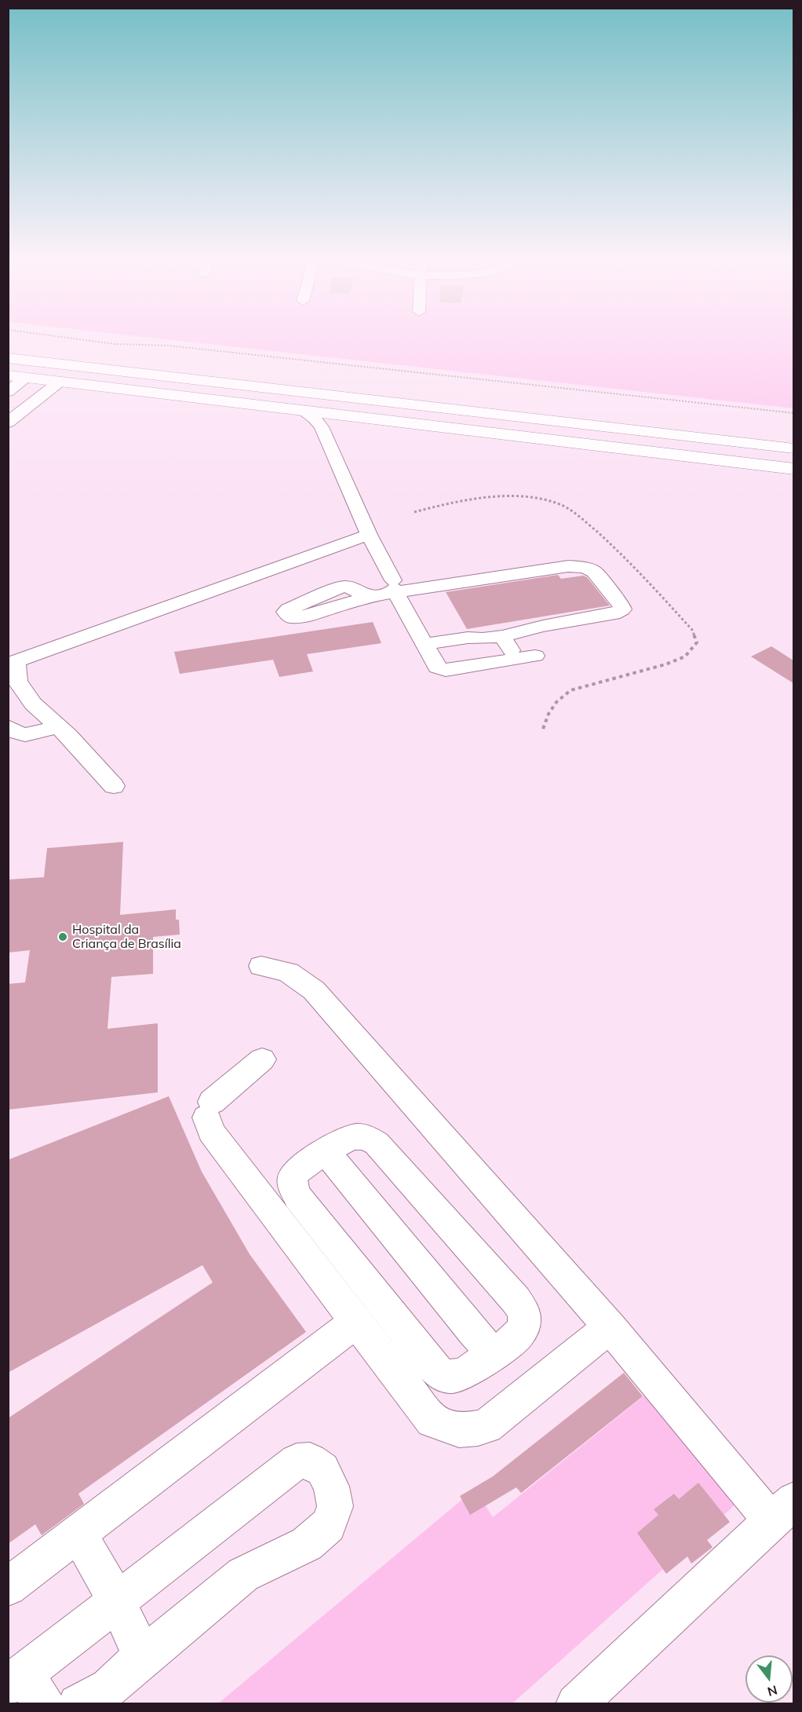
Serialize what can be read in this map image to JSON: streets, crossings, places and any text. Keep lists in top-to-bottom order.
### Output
{
  "places": ["Hospital da Criança de Brasília"],
  "north": "bottom"
}
